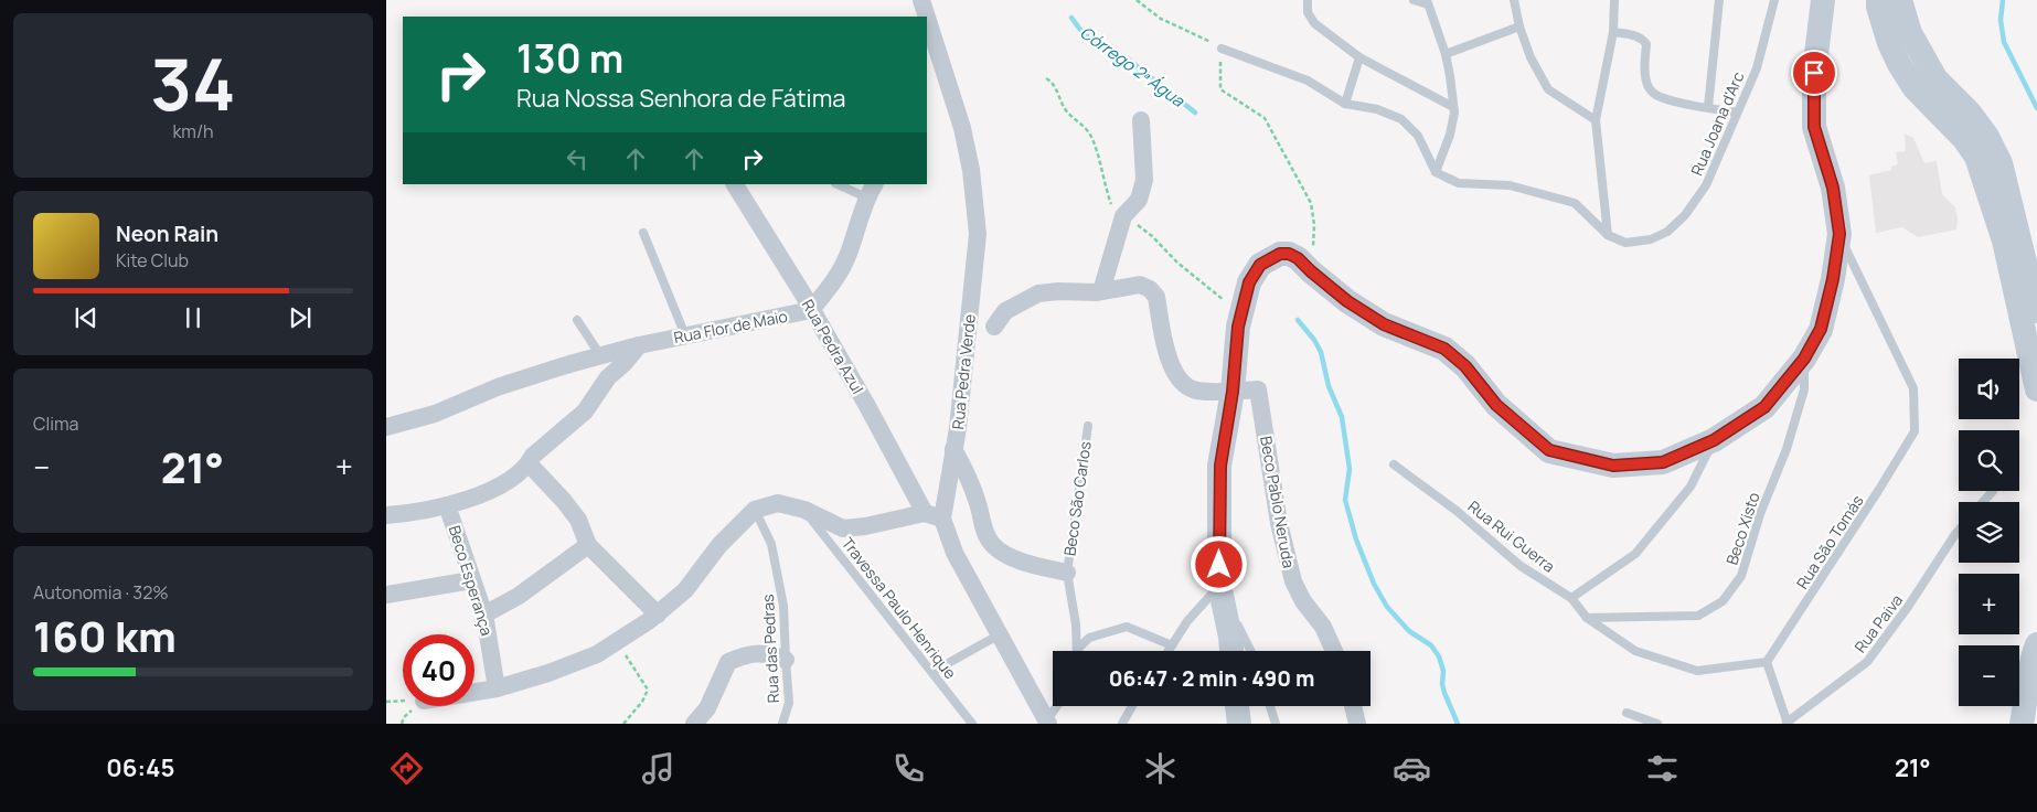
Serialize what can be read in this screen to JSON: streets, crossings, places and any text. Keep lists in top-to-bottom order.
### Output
{
  "streets": {
    "street": [
      "Rua Flor de Maio",
      "Rua Pedra Azul",
      "Rua Pedra Verde",
      "Beco São Carlos",
      "Beco Pablo Neruda",
      "Beco Esperança"
    ],
    "lane": [
      "Rua Joana d'Arc",
      "Beco Xisto",
      "Rua Rui Guerra",
      "Rua São Tomás",
      "Travessa Paulo Henrique",
      "Rua Paiva",
      "Rua das Pedras"
    ]
  },
  "crossings": [
    ["Rua Flor de Maio", "Rua Pedra Azul"],
    ["Rua Pedra Verde", "Beco São Carlos"]
  ],
  "water": ["Córrego 2ª Água"],
  "page": {
    "tile": [
      ["34", "km/h"],
      "Clima",
      ["Autonomia · 32%", "160 km"]
    ],
    "turn": ["130 m", "Rua Nossa Senhora de Fátima"],
    "song": ["Neon Rain", "Kite Club"],
    "map_buttons": ["+", "−"],
    "heat": ["−", "21°", "+"],
    "limit": "40",
    "trip": "06:47 · 2 min · 490 m",
    "tabs": ["06:45", "21°"]
  }
}
